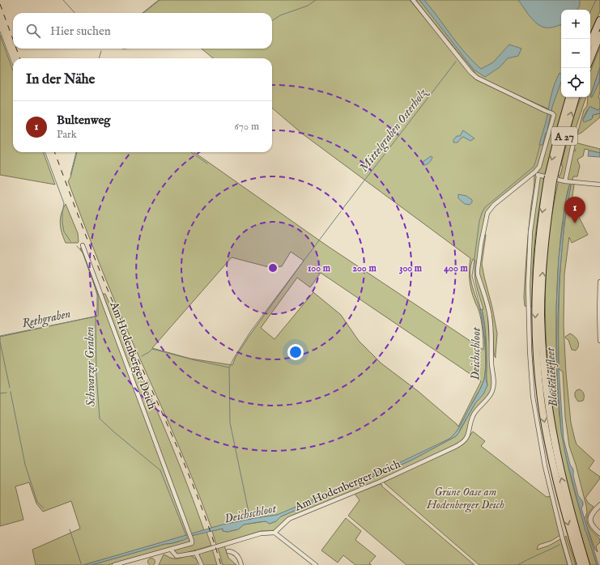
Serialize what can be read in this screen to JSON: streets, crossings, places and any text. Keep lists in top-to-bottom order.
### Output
{
  "streets": {
    "highway": ["A 27"],
    "street": ["Am Hodenberger Deich"]
  },
  "water": [
    "Mittelgraben Osterholz",
    "Rethgraben",
    "Deichschloot",
    "Schwarzer Graben",
    "Blockdiekfleet"
  ],
  "parks": ["Grüne Oase am Hodenberger Deich"],
  "page": {
    "map_buttons": ["+", "−"],
    "search": "Hier suchen",
    "heading": "In der Nähe",
    "list": [
      {
        "mark": "1",
        "name": "Bultenweg",
        "note": "Park",
        "value": "670 m"
      }
    ],
    "pins": "1"
  },
  "rings": [
    "100 m",
    "200 m",
    "300 m",
    "400 m"
  ]
}
